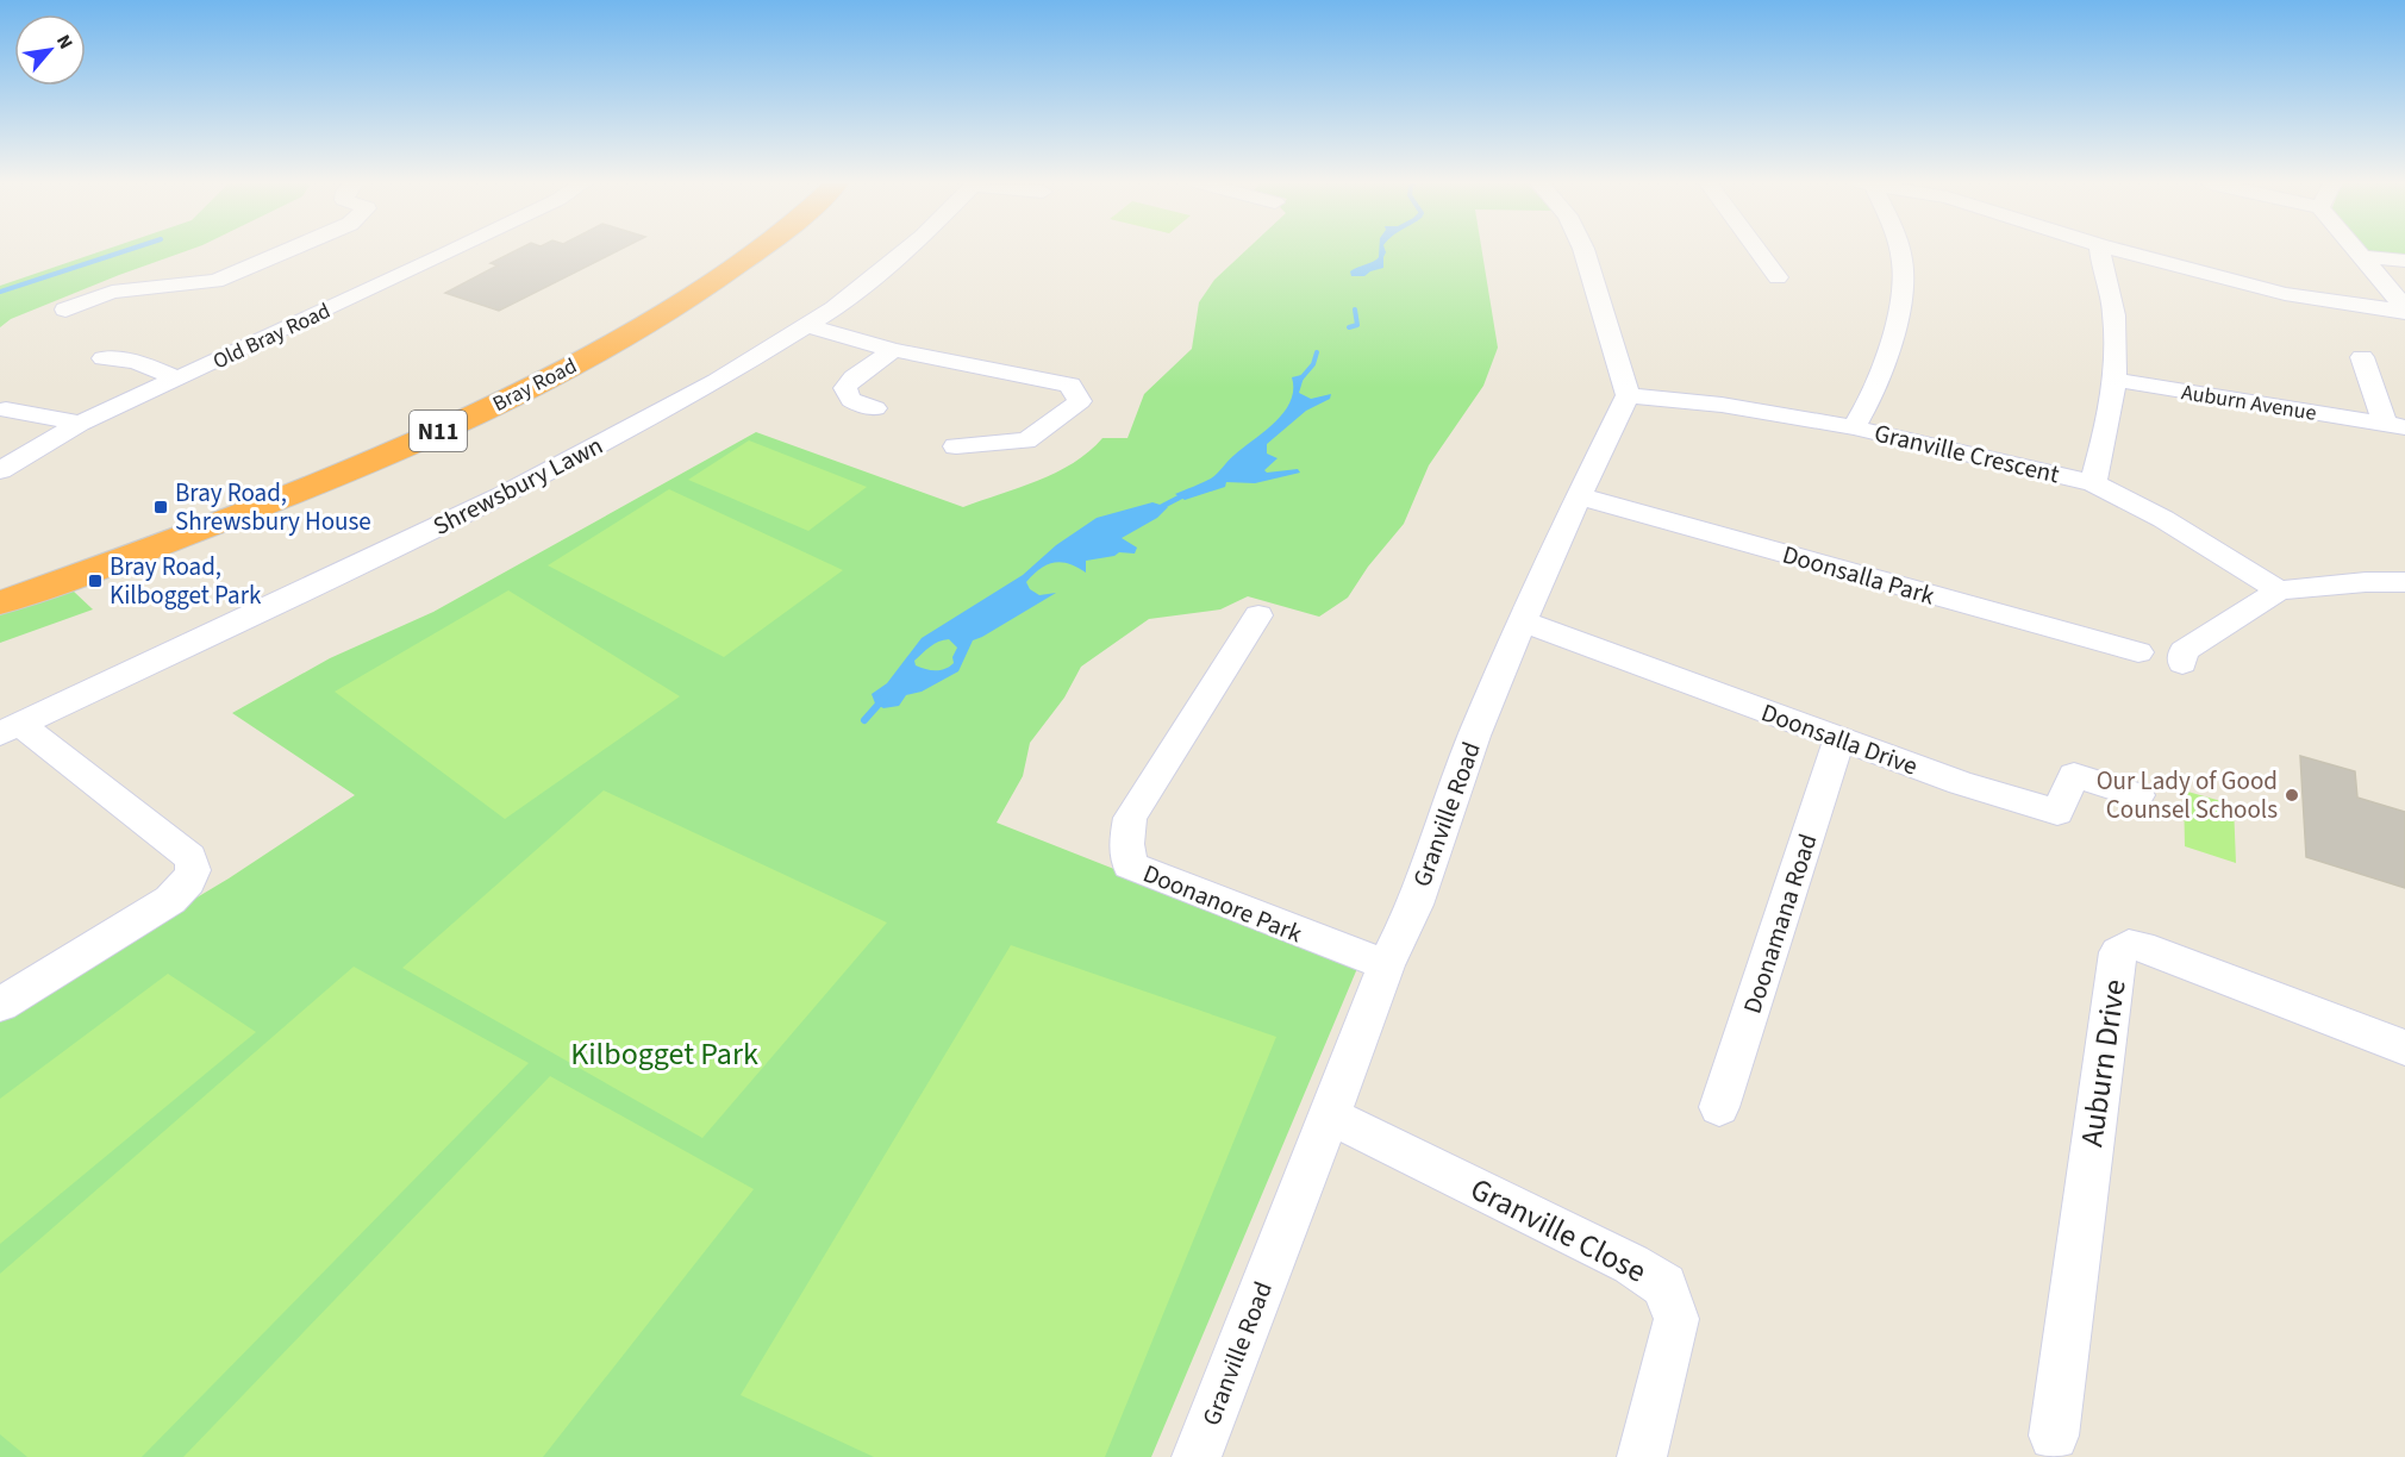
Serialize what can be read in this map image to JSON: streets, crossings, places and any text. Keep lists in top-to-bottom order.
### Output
{
  "streets": {
    "highway": ["Bray Road", "N11"],
    "street": [
      "Old Bray Road",
      "Auburn Avenue",
      "Granville Crescent",
      "Shrewsbury Lawn",
      "Doonsalla Park",
      "Doonsalla Drive",
      "Granville Road",
      "Doonanore Park",
      "Doonamana Road",
      "Auburn Drive",
      "Granville Close"
    ]
  },
  "crossings": [
    ["Granville Crescent", "Granville Road"],
    ["Doonsalla Park", "Granville Road"],
    ["Doonsalla Drive", "Granville Road"],
    ["Doonsalla Drive", "Doonamana Road"],
    ["Granville Road", "Doonanore Park"],
    ["Granville Road", "Granville Close"]
  ],
  "parks": ["Kilbogget Park"],
  "places": {
    "transit": ["Bray Road, Shrewsbury House", "Bray Road, Kilbogget Park"],
    "other": ["Our Lady of Good Counsel Schools"]
  },
  "north": "top right"
}
